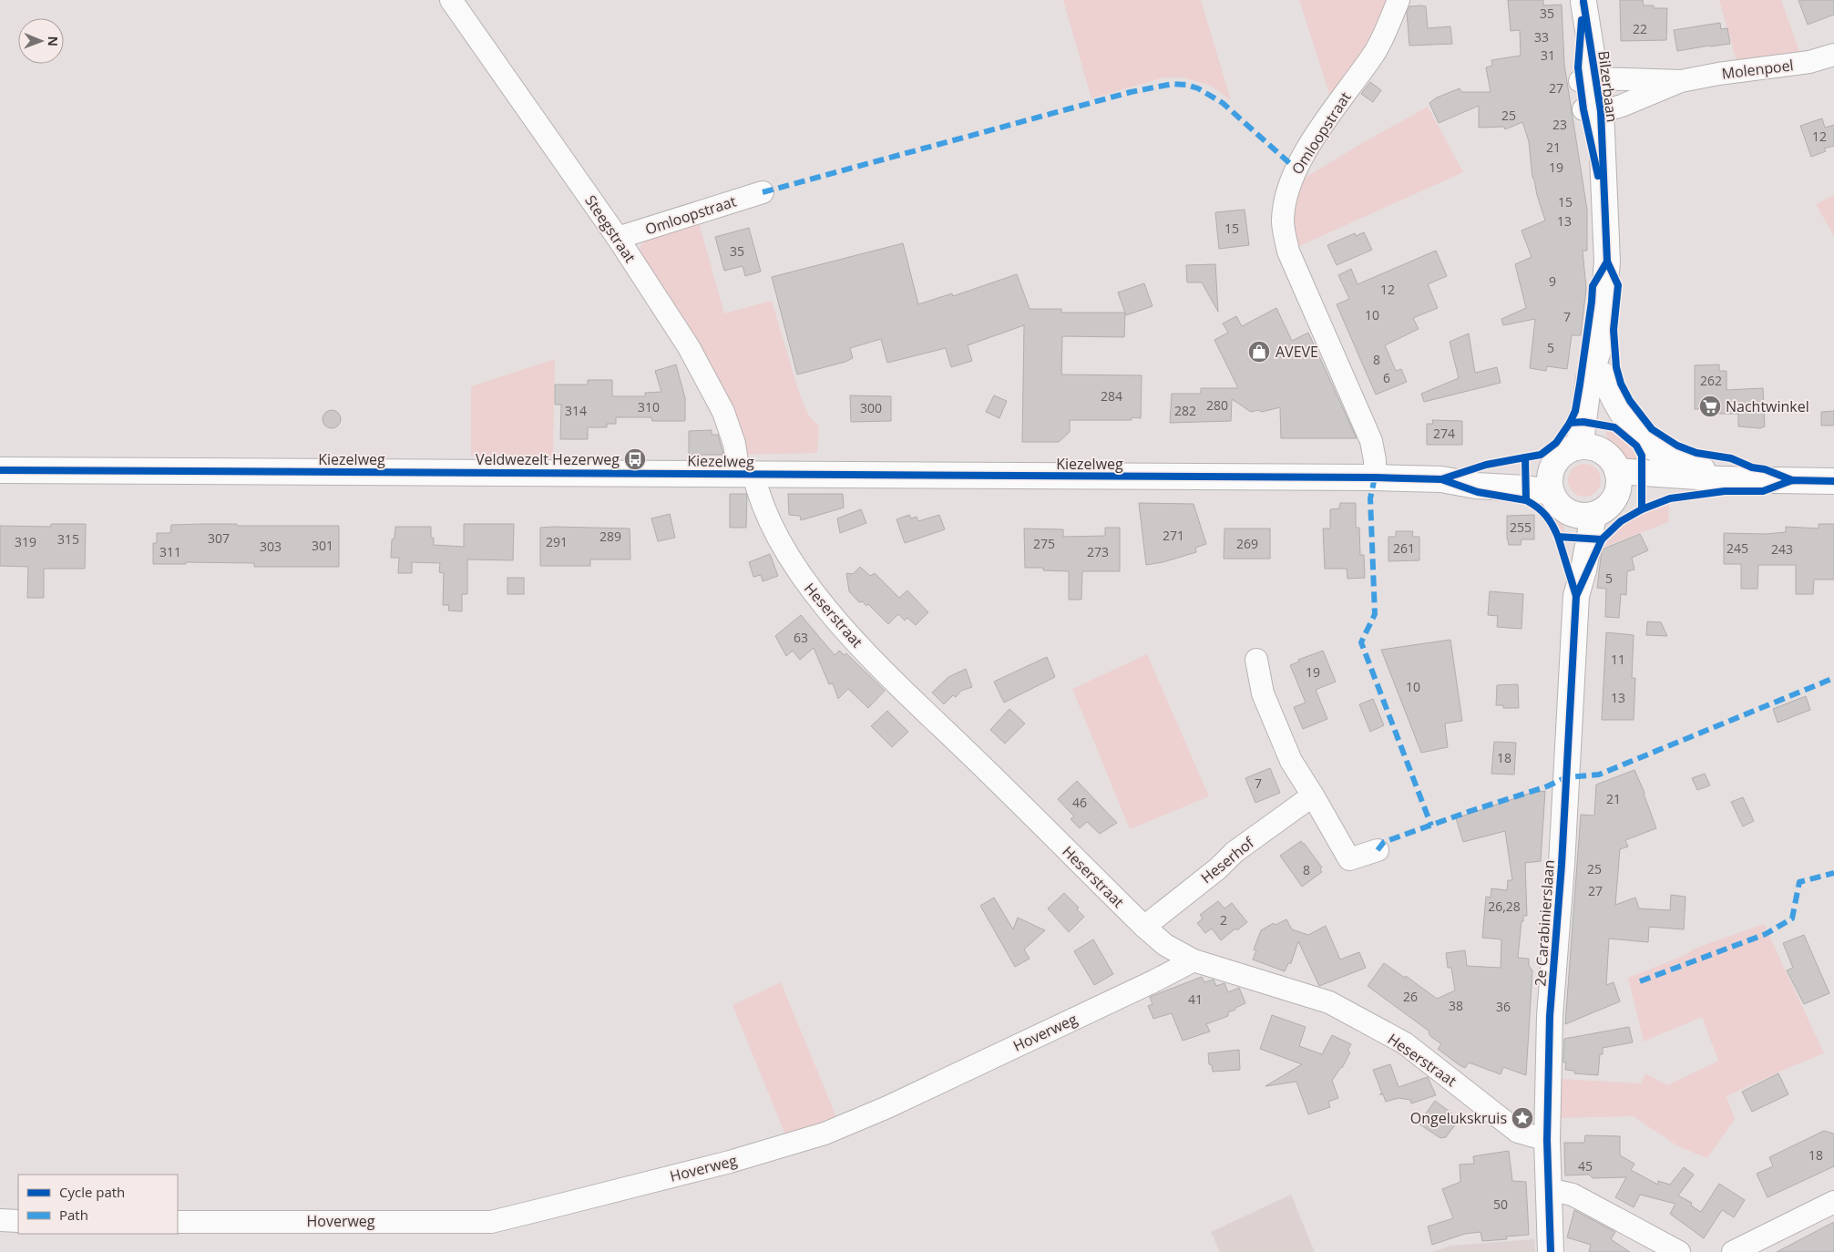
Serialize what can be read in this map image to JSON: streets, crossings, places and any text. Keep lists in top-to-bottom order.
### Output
{
  "streets": {
    "main road": ["Bilzerbaan", "Kiezelweg", "2e Carabinierslaan"],
    "street": [
      "Molenpoel",
      "Omloopstraat",
      "Steegstraat",
      "Heserstraat",
      "Heserhof",
      "Hoverweg"
    ]
  },
  "crossings": [
    ["Molenpoel", "Bilzerbaan"],
    ["Bilzerbaan", "Kiezelweg"],
    ["Bilzerbaan", "2e Carabinierslaan"],
    ["Omloopstraat", "Steegstraat"],
    ["Omloopstraat", "Kiezelweg"],
    ["Steegstraat", "Kiezelweg"],
    ["Steegstraat", "Heserstraat"],
    ["Kiezelweg", "Heserstraat"],
    ["Kiezelweg", "2e Carabinierslaan"],
    ["Heserstraat", "Heserhof"],
    ["Heserstraat", "2e Carabinierslaan"],
    ["Heserstraat", "Hoverweg"]
  ],
  "places": {
    "shop": ["AVEVE"],
    "supermarket": ["Nachtwinkel"],
    "bus stop": ["Veldwezelt Hezerweg"],
    "place": ["Ongelukskruis"]
  },
  "house_numbers": [
    "35",
    "22",
    "33",
    "31",
    "27",
    "25",
    "23",
    "12",
    "21",
    "19",
    "15",
    "13",
    "15",
    "35",
    "9",
    "12",
    "10",
    "7",
    "5",
    "8",
    "6",
    "262",
    "284",
    "280",
    "310",
    "300",
    "314",
    "282",
    "274",
    "255",
    "271",
    "289",
    "307",
    "315",
    "319",
    "291",
    "275",
    "269",
    "301",
    "303",
    "261",
    "245",
    "243",
    "311",
    "273",
    "5",
    "63",
    "11",
    "19",
    "10",
    "13",
    "18",
    "7",
    "21",
    "46",
    "25",
    "8",
    "27",
    "26,28",
    "2",
    "26",
    "41",
    "38",
    "36",
    "18",
    "45",
    "50"
  ],
  "legend": ["Cycle path", "Path"],
  "north": "right"
}
